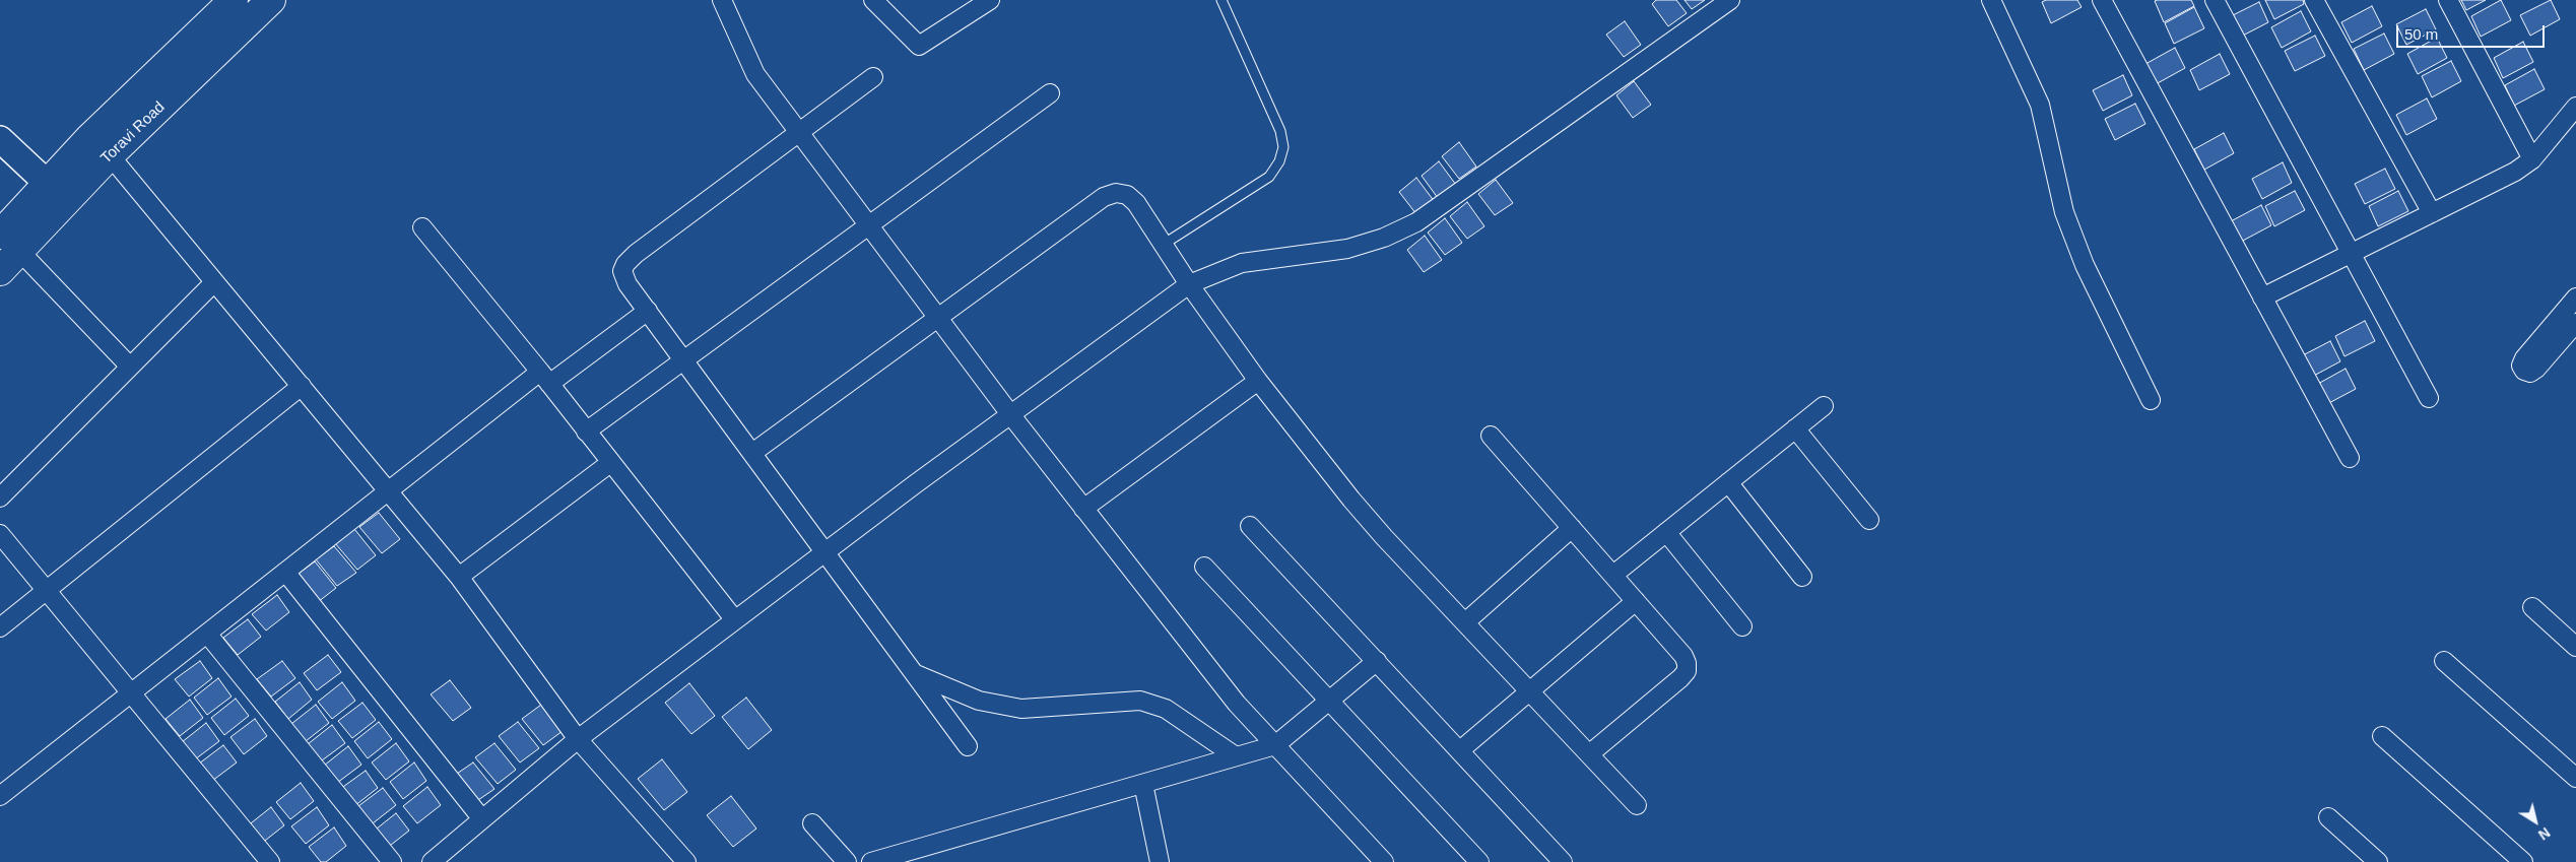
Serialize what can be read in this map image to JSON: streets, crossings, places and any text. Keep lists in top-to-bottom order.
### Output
{
  "streets": {
    "highway": ["Toravi Road"]
  },
  "scale_bar": "50 m",
  "north": "bottom right"
}
